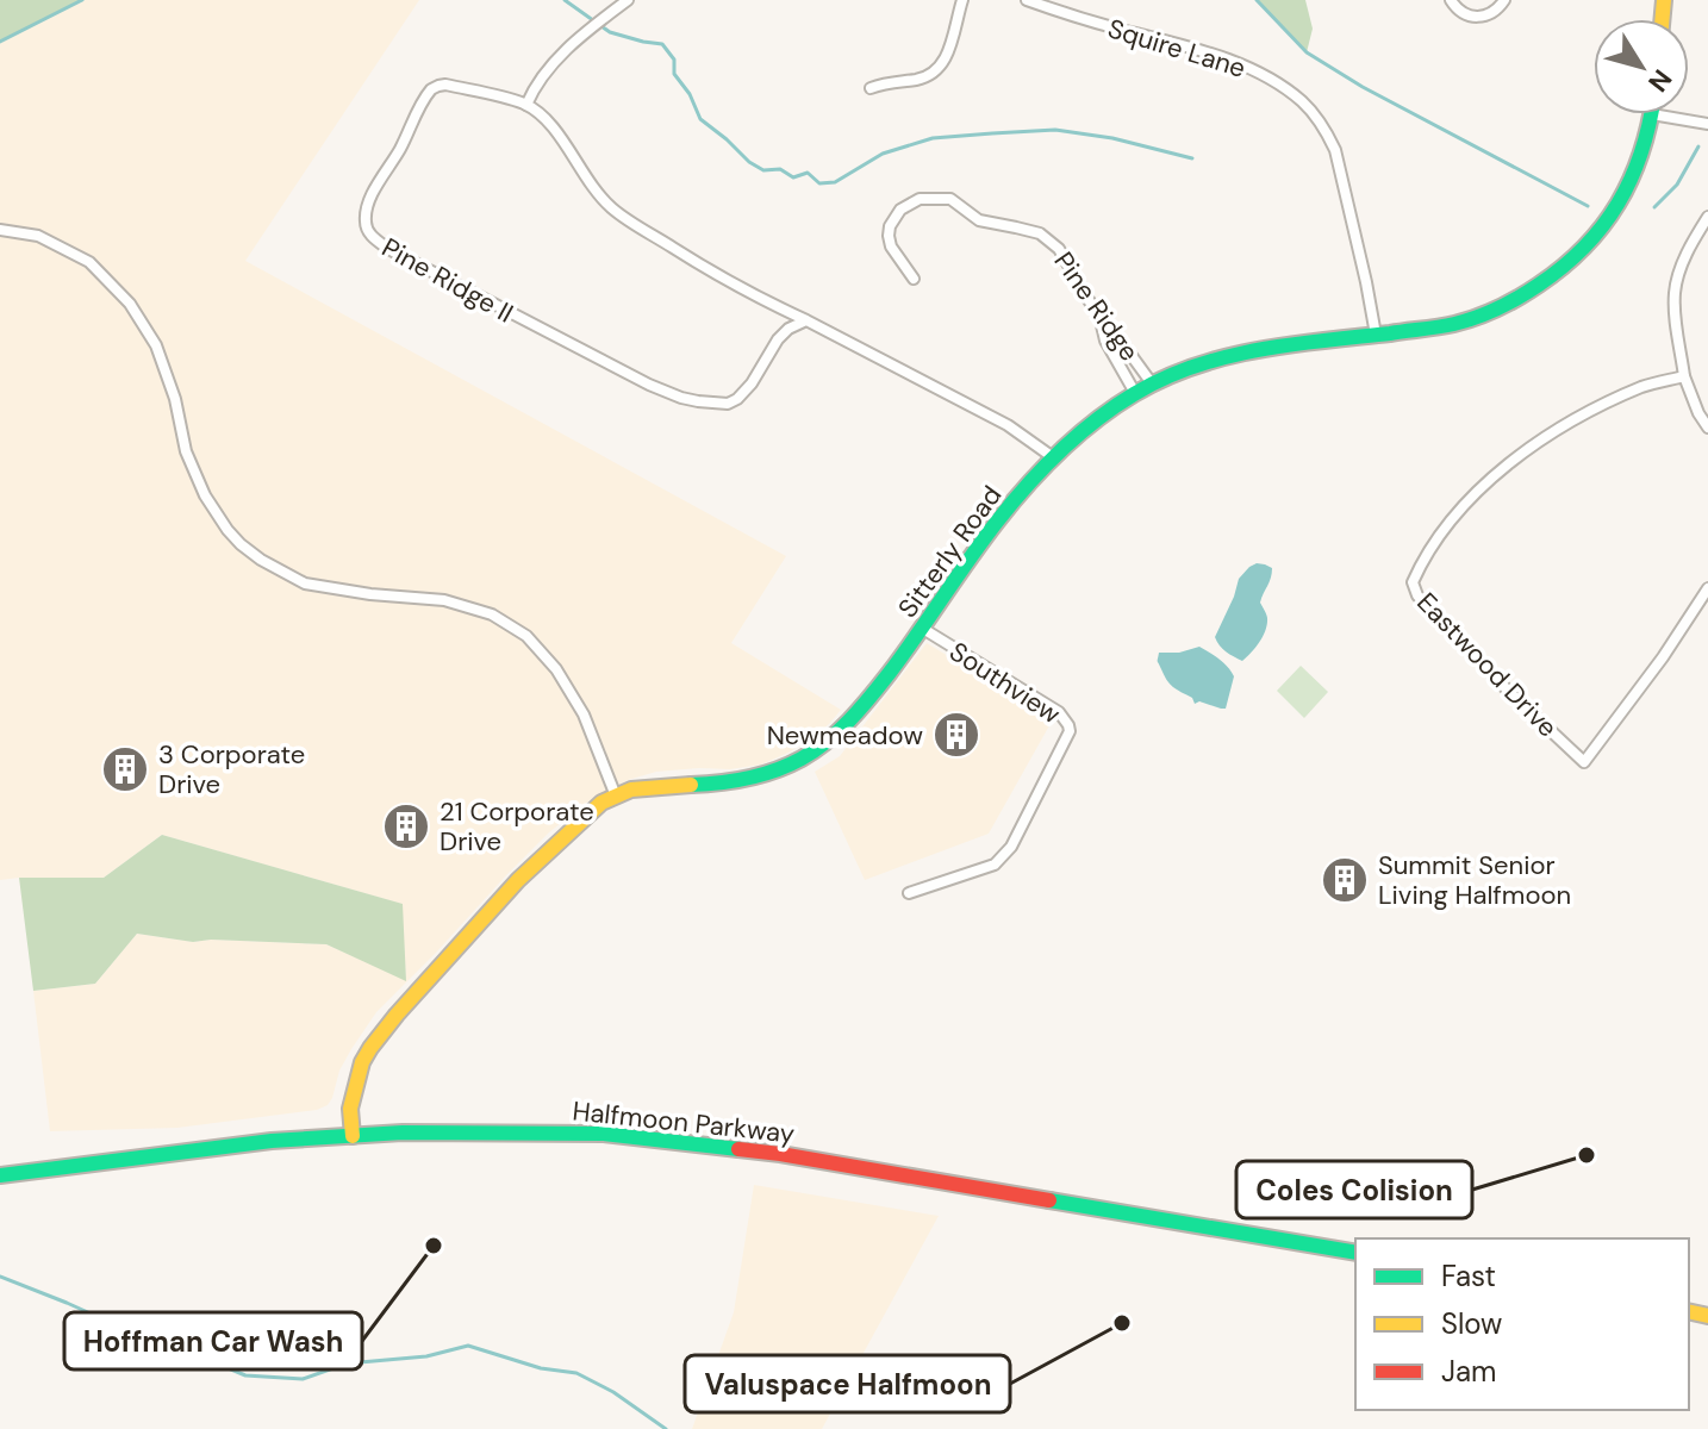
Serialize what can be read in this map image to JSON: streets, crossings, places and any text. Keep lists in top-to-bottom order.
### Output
{
  "streets": {
    "street": [
      "Squire Lane",
      "Pine Ridge II",
      "Pine Ridge",
      "Sitterly Road",
      "Eastwood Drive",
      "Southview",
      "Halfmoon Parkway"
    ]
  },
  "crossings": [
    ["Squire Lane", "Sitterly Road"],
    ["Pine Ridge", "Sitterly Road"],
    ["Sitterly Road", "Southview"]
  ],
  "places": {
    "building": [
      "Newmeadow",
      "3 Corporate Drive",
      "21 Corporate Drive",
      "Summit Senior Living Halfmoon"
    ],
    "other": ["Coles Colision", "Hoffman Car Wash", "Valuspace Halfmoon"]
  },
  "legend": ["Fast", "Slow", "Jam"],
  "north": "bottom right"
}
